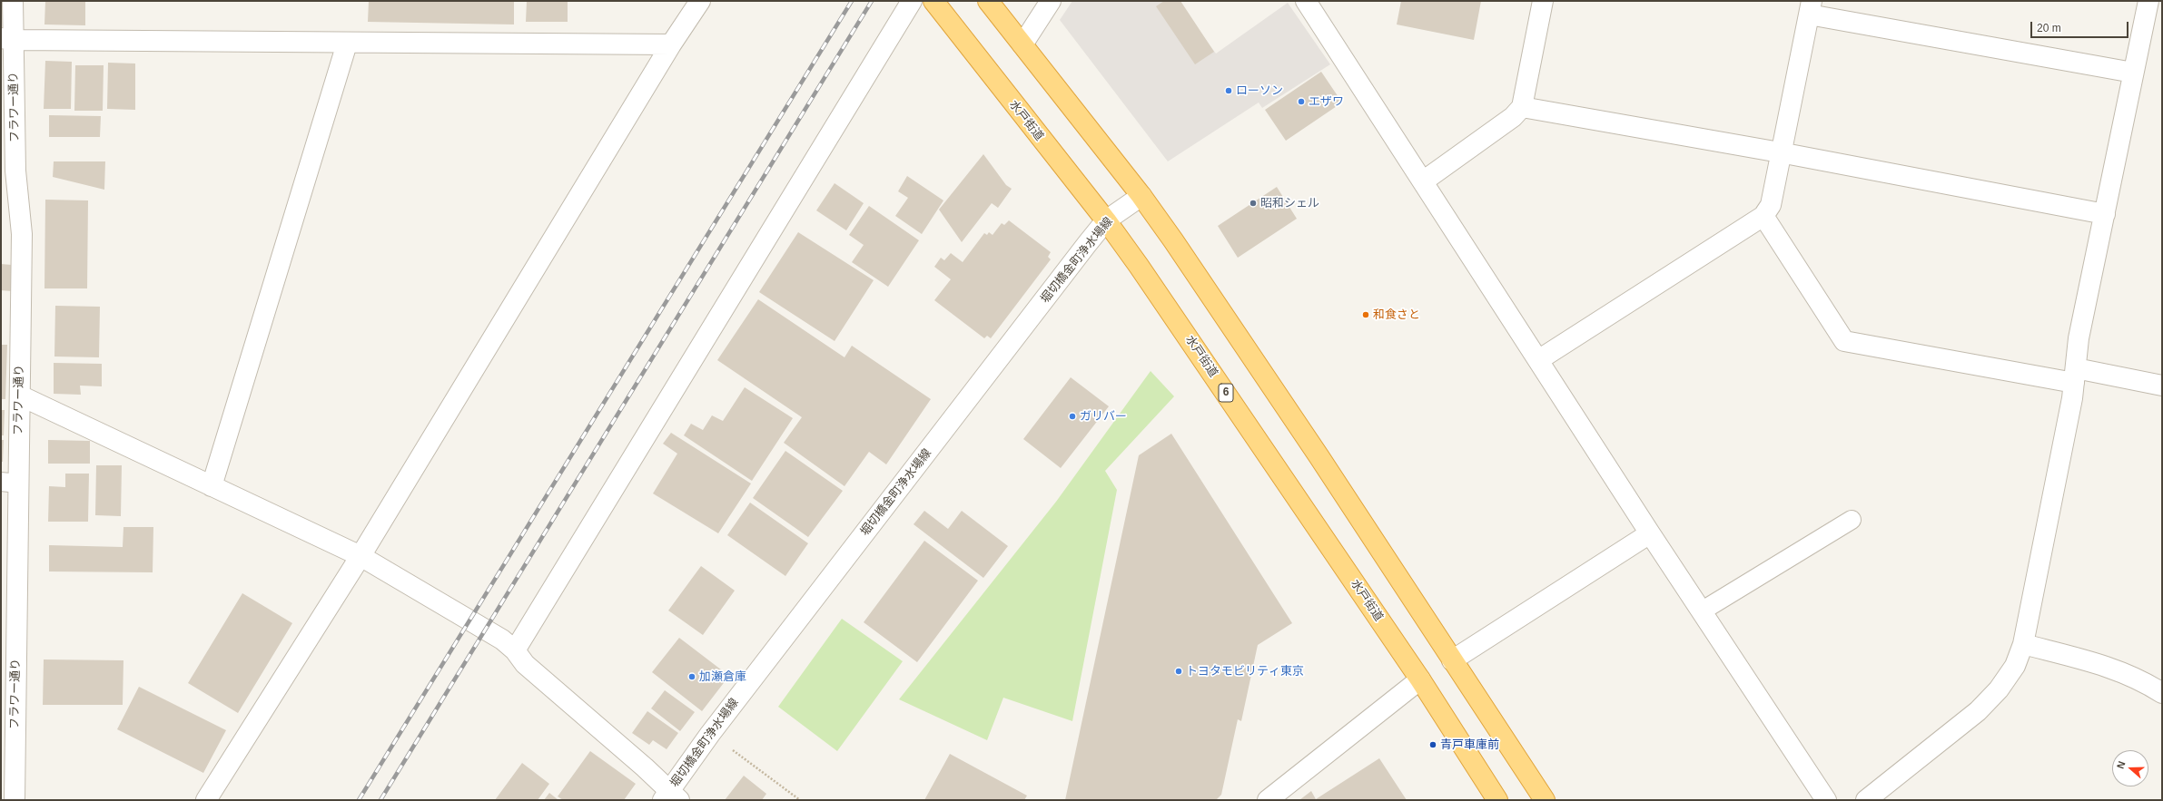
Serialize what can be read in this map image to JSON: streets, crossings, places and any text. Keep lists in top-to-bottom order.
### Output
{
  "streets": {
    "highway": ["水戸街道", "6"],
    "street": ["フラワー通り", "堀切橋金町浄水場線"]
  },
  "crossings": [
    ["水戸街道", "堀切橋金町浄水場線"]
  ],
  "places": [
    "ローソン",
    "エザワ",
    "昭和シェル",
    "和食さと",
    "ガリバー",
    "トヨタモビリティ東京",
    "加瀬倉庫",
    "青戸車庫前"
  ],
  "scale_bar": "20 m",
  "north": "left"
}
